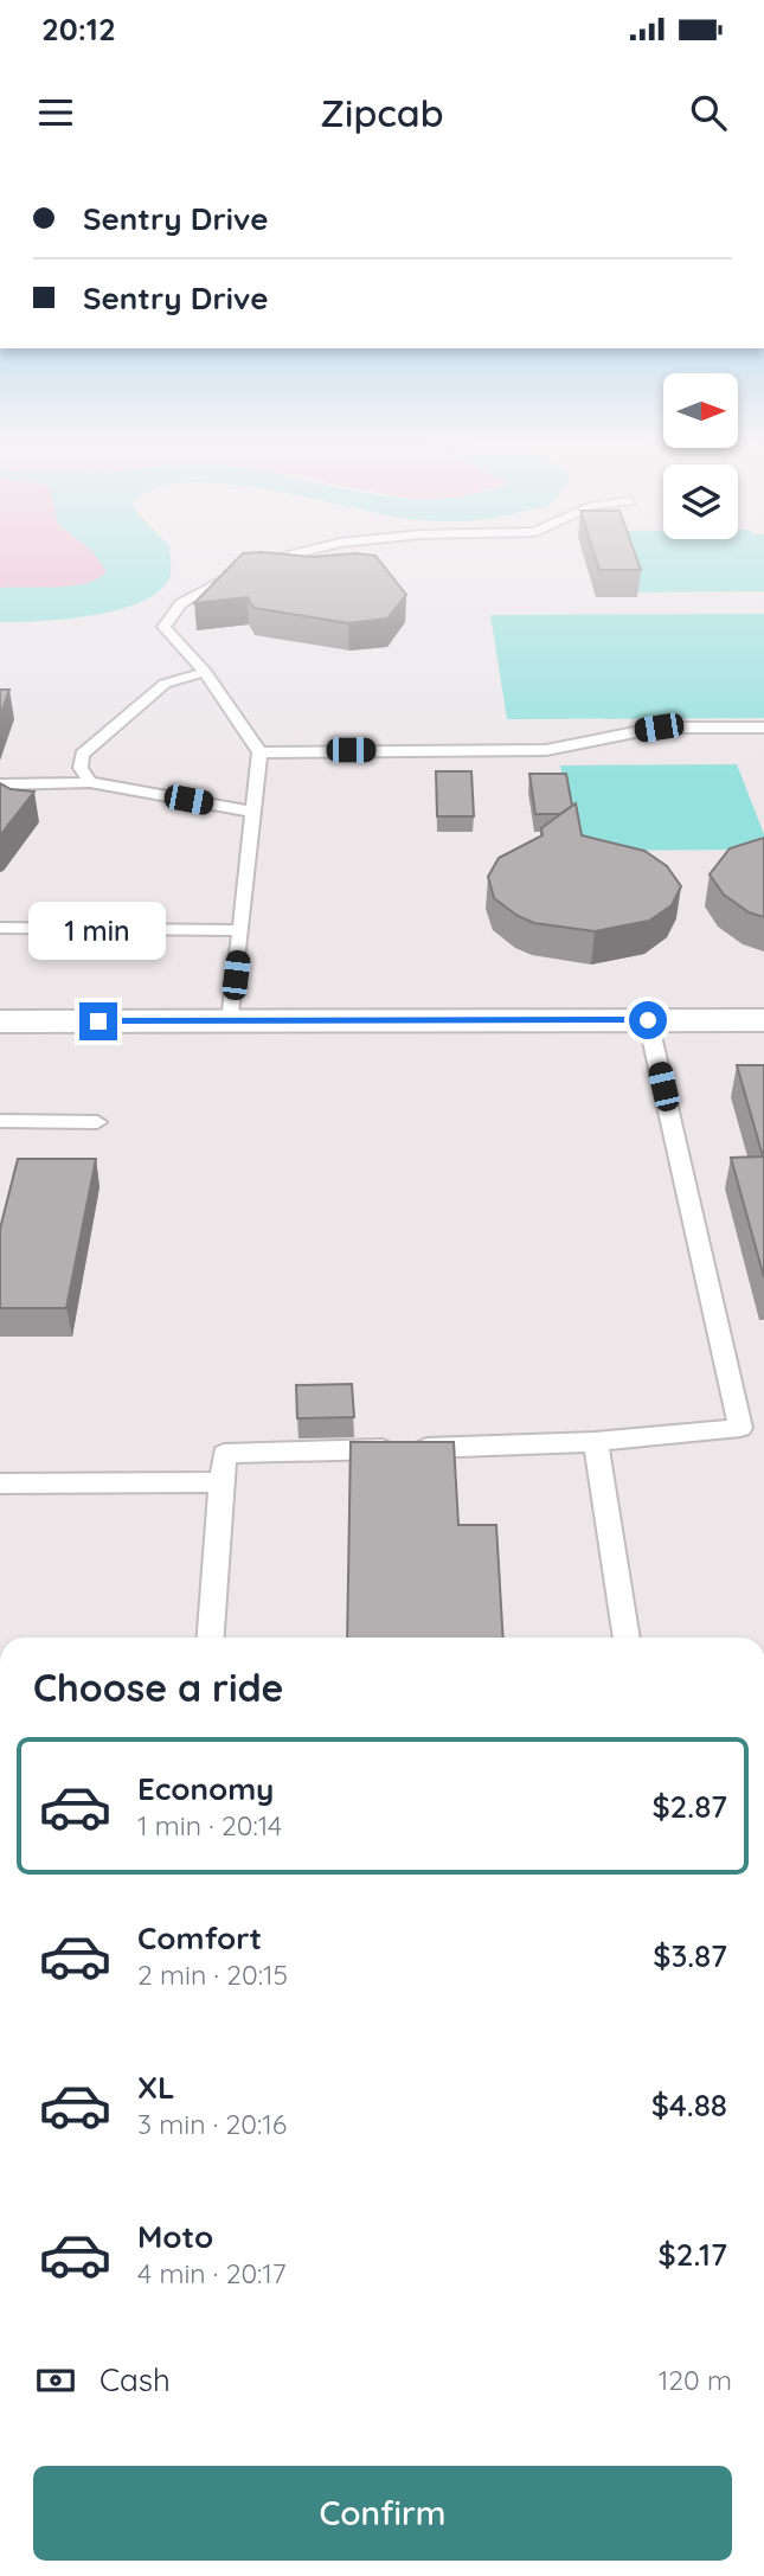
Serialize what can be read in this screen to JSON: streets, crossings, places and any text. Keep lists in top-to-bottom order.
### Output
{
  "north": "right",
  "page": {
    "status": "20:12",
    "header": "Zipcab",
    "banner": ["Sentry Drive", "Sentry Drive"],
    "bubble": "1 min",
    "heading": "Choose a ride",
    "list": [
      {
        "name": "Economy",
        "note": "1 min · 20:14",
        "value": "$2.87"
      },
      {
        "name": "Comfort",
        "note": "2 min · 20:15",
        "value": "$3.87"
      },
      {
        "name": "XL",
        "note": "3 min · 20:16",
        "value": "$4.88"
      },
      {
        "name": "Moto",
        "note": "4 min · 20:17",
        "value": "$2.17"
      }
    ],
    "pay": ["Cash", "120 m"],
    "buttons": "Confirm"
  }
}
